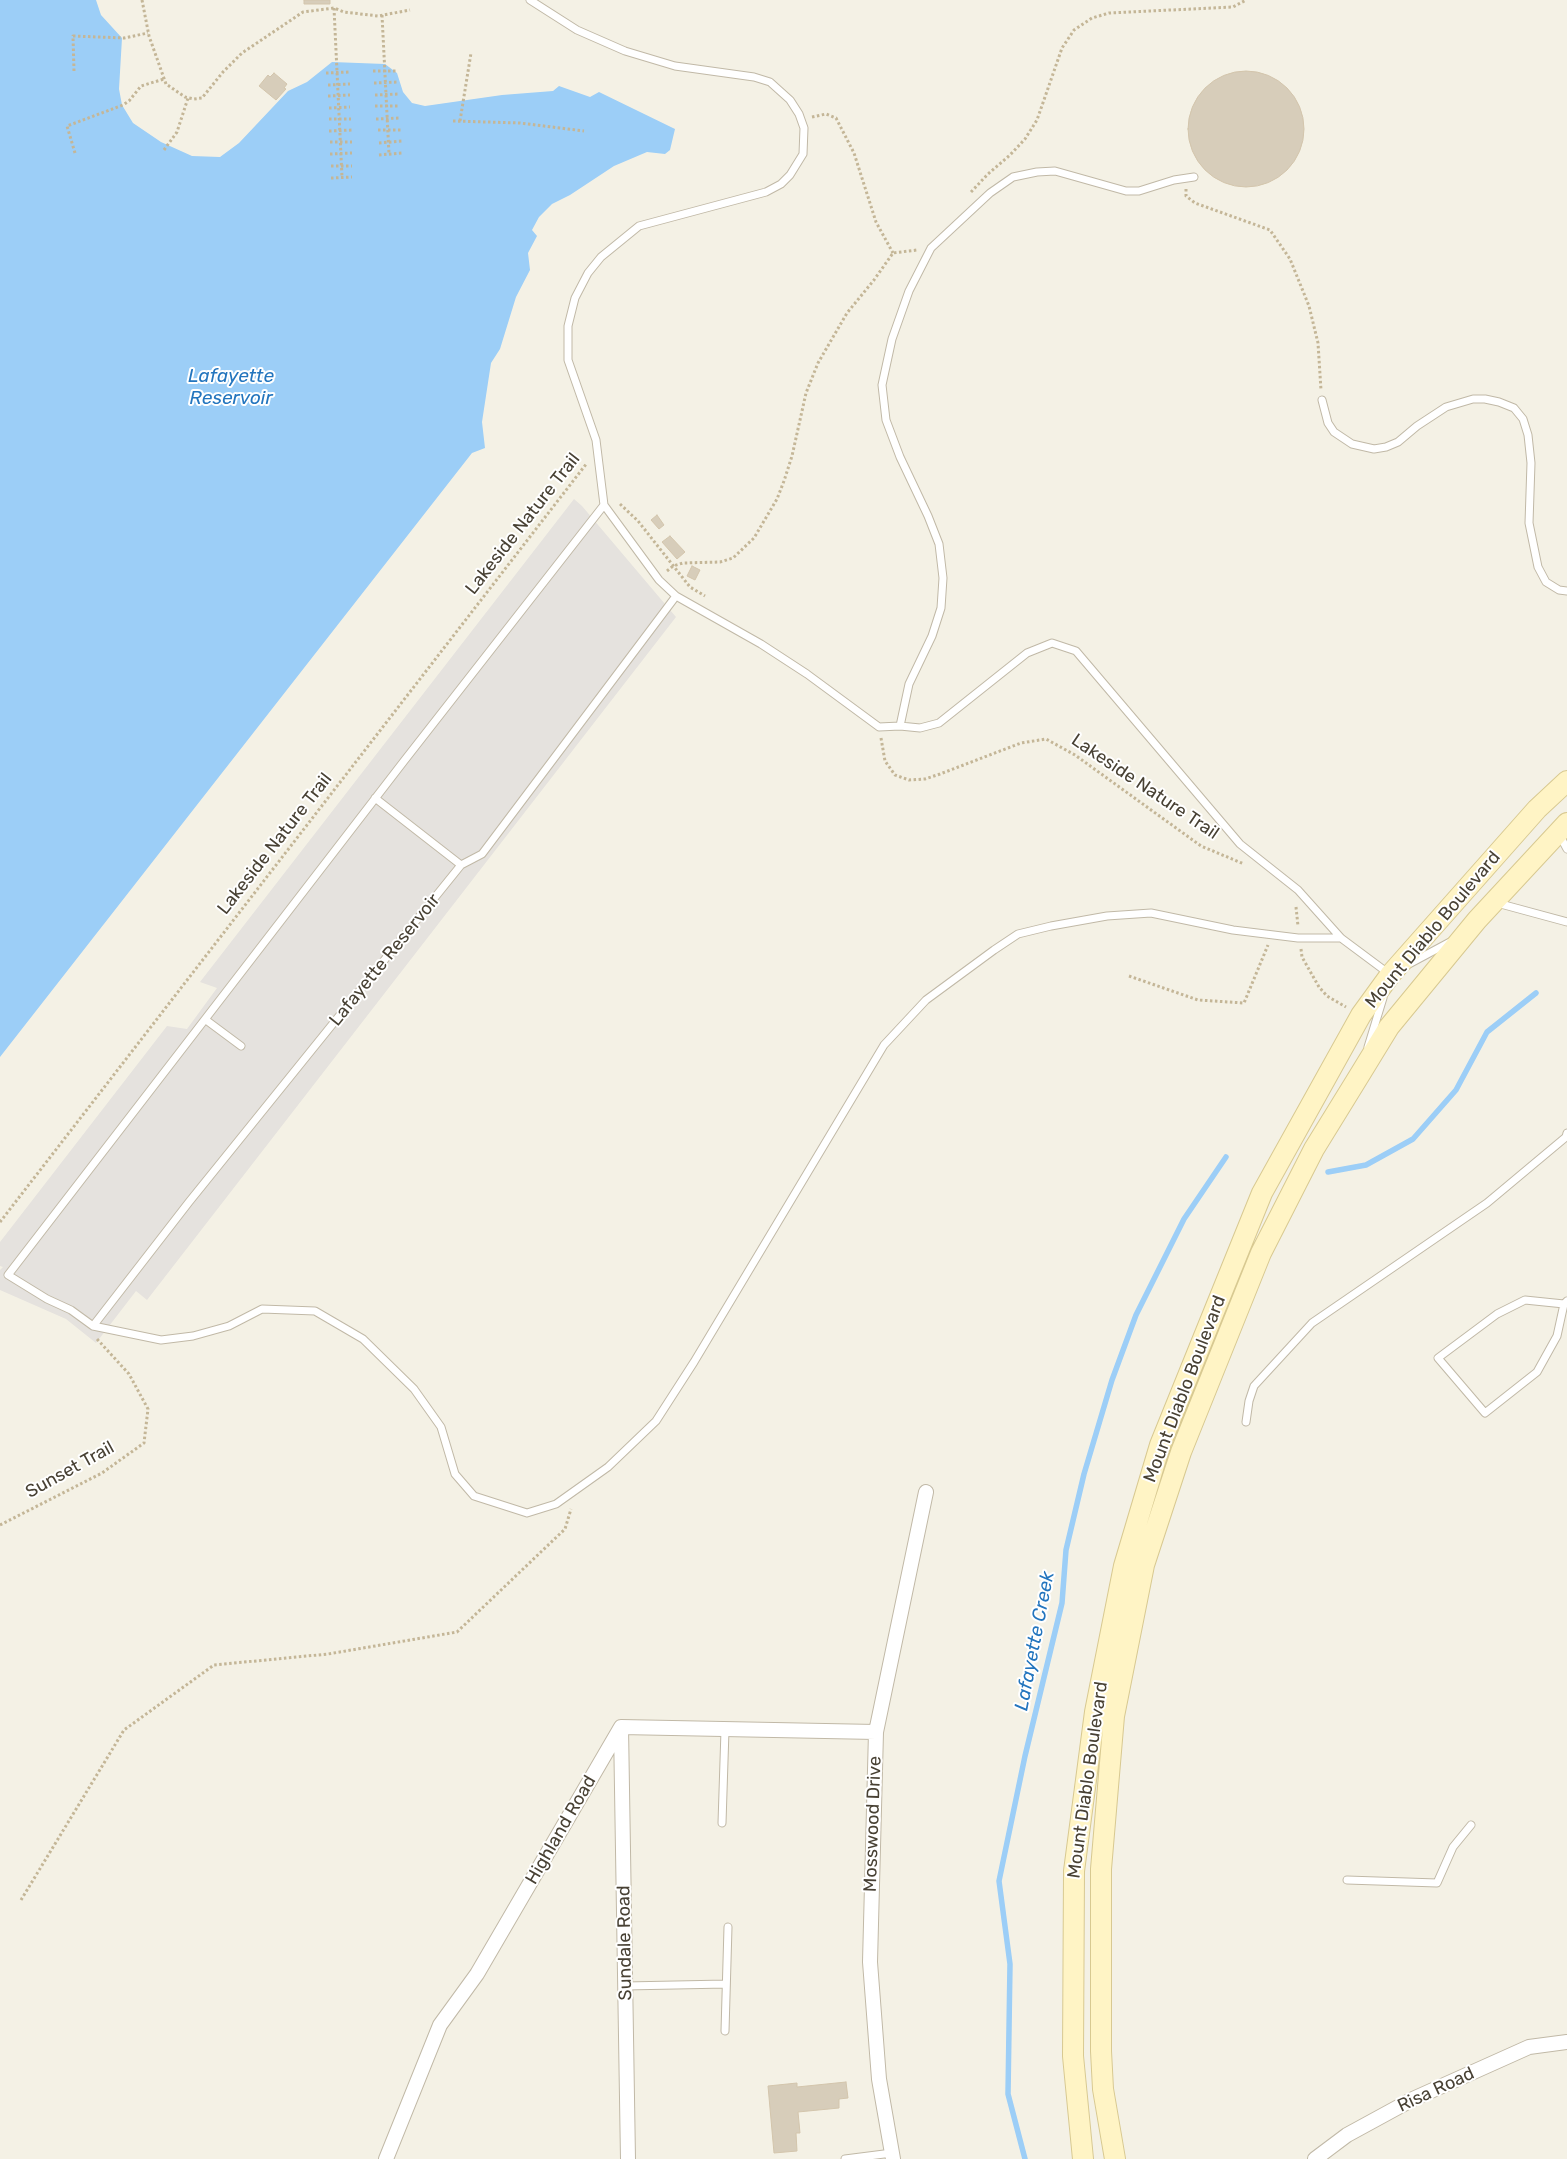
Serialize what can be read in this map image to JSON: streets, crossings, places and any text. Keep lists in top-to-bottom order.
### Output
{
  "streets": {
    "main road": ["Mount Diablo Boulevard"],
    "street": [
      "Mosswood Drive",
      "Highland Road",
      "Sundale Road",
      "Risa Road"
    ],
    "lane": ["Lafayette Reservoir"],
    "path": ["Lakeside Nature Trail", "Sunset Trail"]
  },
  "crossings": [
    ["Highland Road", "Sundale Road"]
  ],
  "water": ["Lafayette Reservoir", "Lafayette Creek"]
}
